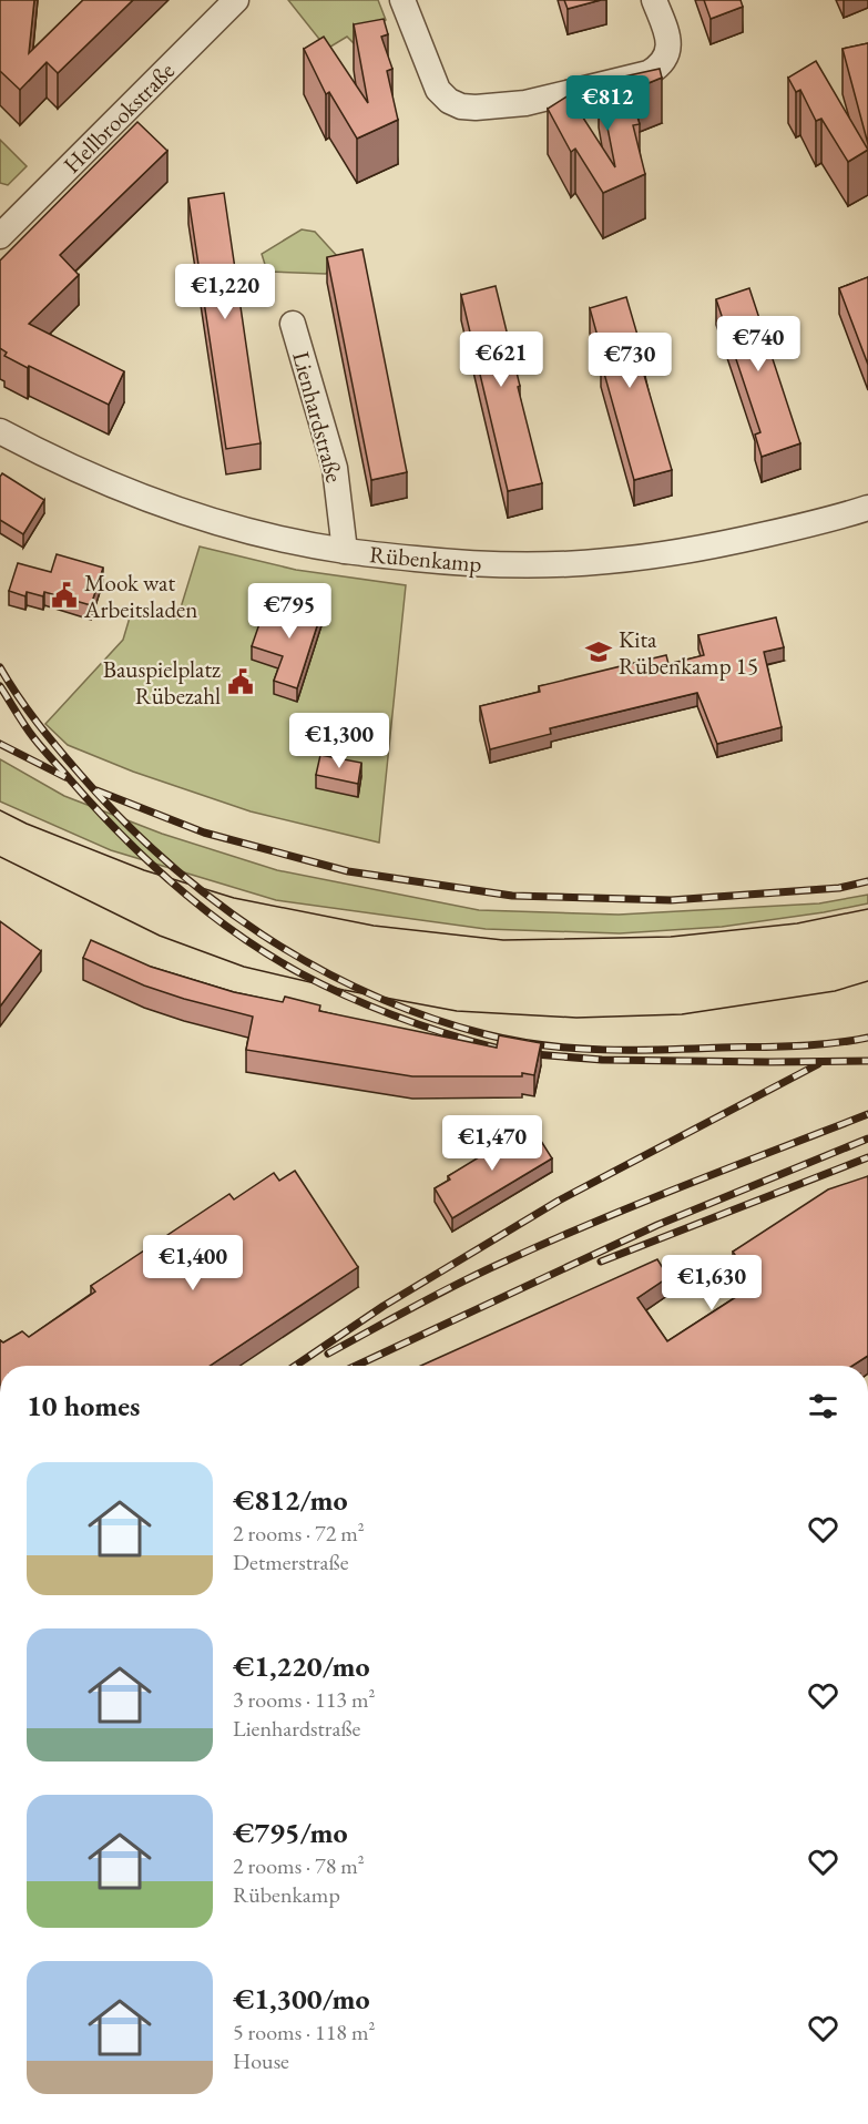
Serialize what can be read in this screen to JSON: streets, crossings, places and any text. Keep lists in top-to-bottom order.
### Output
{
  "streets": {
    "street": ["Hellbrookstraße", "Lienhardstraße", "Rübenkamp"]
  },
  "crossings": [
    ["Lienhardstraße", "Rübenkamp"]
  ],
  "places": {
    "public building": ["Mook wat Arbeitsladen", "Bauspielplatz Rübezahl"],
    "school or university": ["Kita Rübenkamp 15"]
  },
  "page": {
    "price": [
      "€812",
      "€1,220",
      "€740",
      "€621",
      "€730",
      "€795",
      "€1,300",
      "€1,470",
      "€1,400",
      "€1,630"
    ],
    "heading": "10 homes",
    "list": [
      {
        "name": "€812/mo",
        "note": "2 rooms · 72 m² · Detmerstraße"
      },
      {
        "name": "€1,220/mo",
        "note": "3 rooms · 113 m² · Lienhardstraße"
      },
      {
        "name": "€795/mo",
        "note": "2 rooms · 78 m² · Rübenkamp"
      },
      {
        "name": "€1,300/mo",
        "note": "5 rooms · 118 m² · House"
      }
    ]
  }
}
